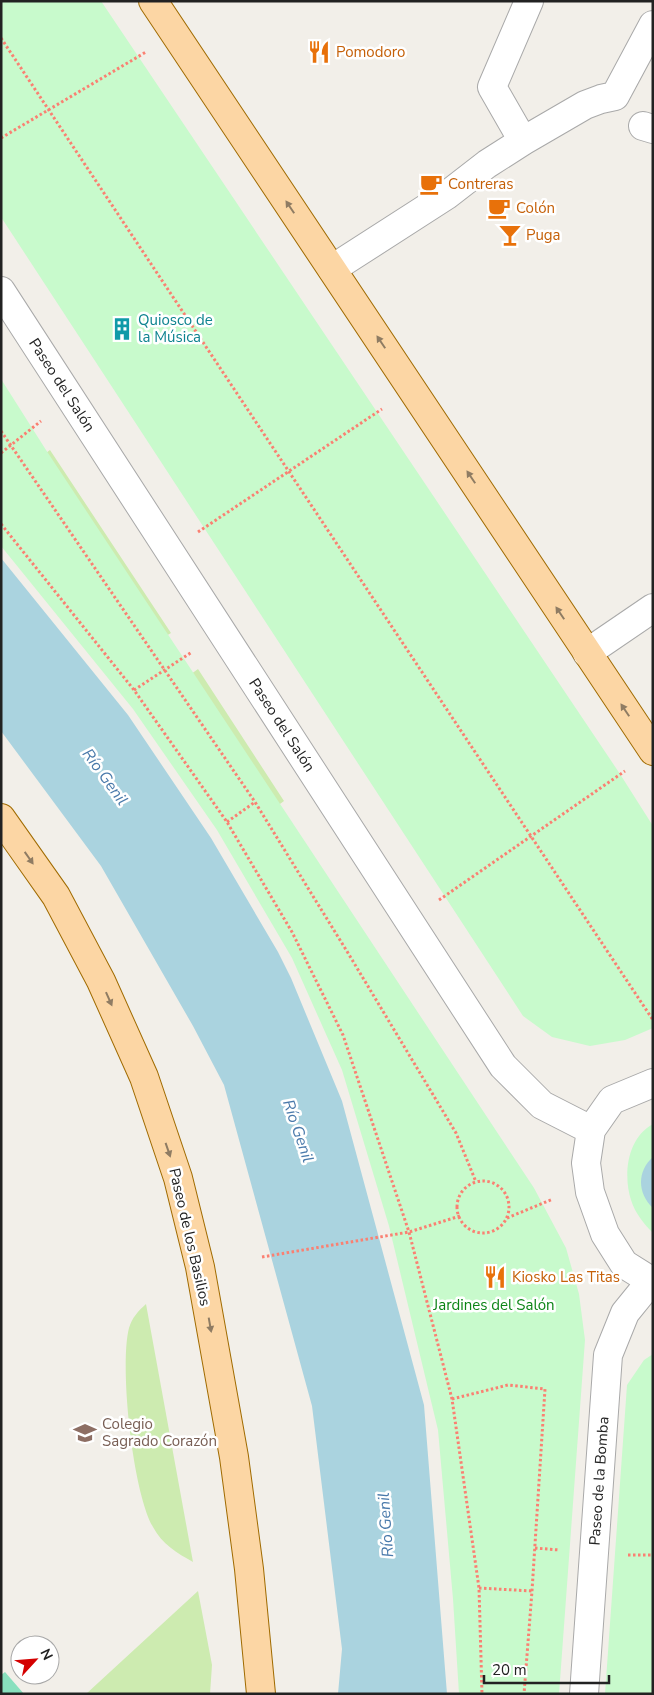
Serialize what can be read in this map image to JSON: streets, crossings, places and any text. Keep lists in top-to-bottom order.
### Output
{
  "streets": {
    "main road": ["Paseo de los Basilios"],
    "street": ["Paseo del Salón", "Paseo de la Bomba"]
  },
  "one_way": ["Paseo de los Basilios"],
  "water": ["Río Genil"],
  "parks": ["Jardines del Salón"],
  "places": {
    "restaurant": ["Pomodoro", "Kiosko Las Titas"],
    "cafe": ["Contreras", "Colón"],
    "bar": ["Puga"],
    "building": ["Quiosco de la Música"],
    "school or university": ["Colegio Sagrado Corazón"]
  },
  "scale_bar": "20 m",
  "north": "top right"
}
